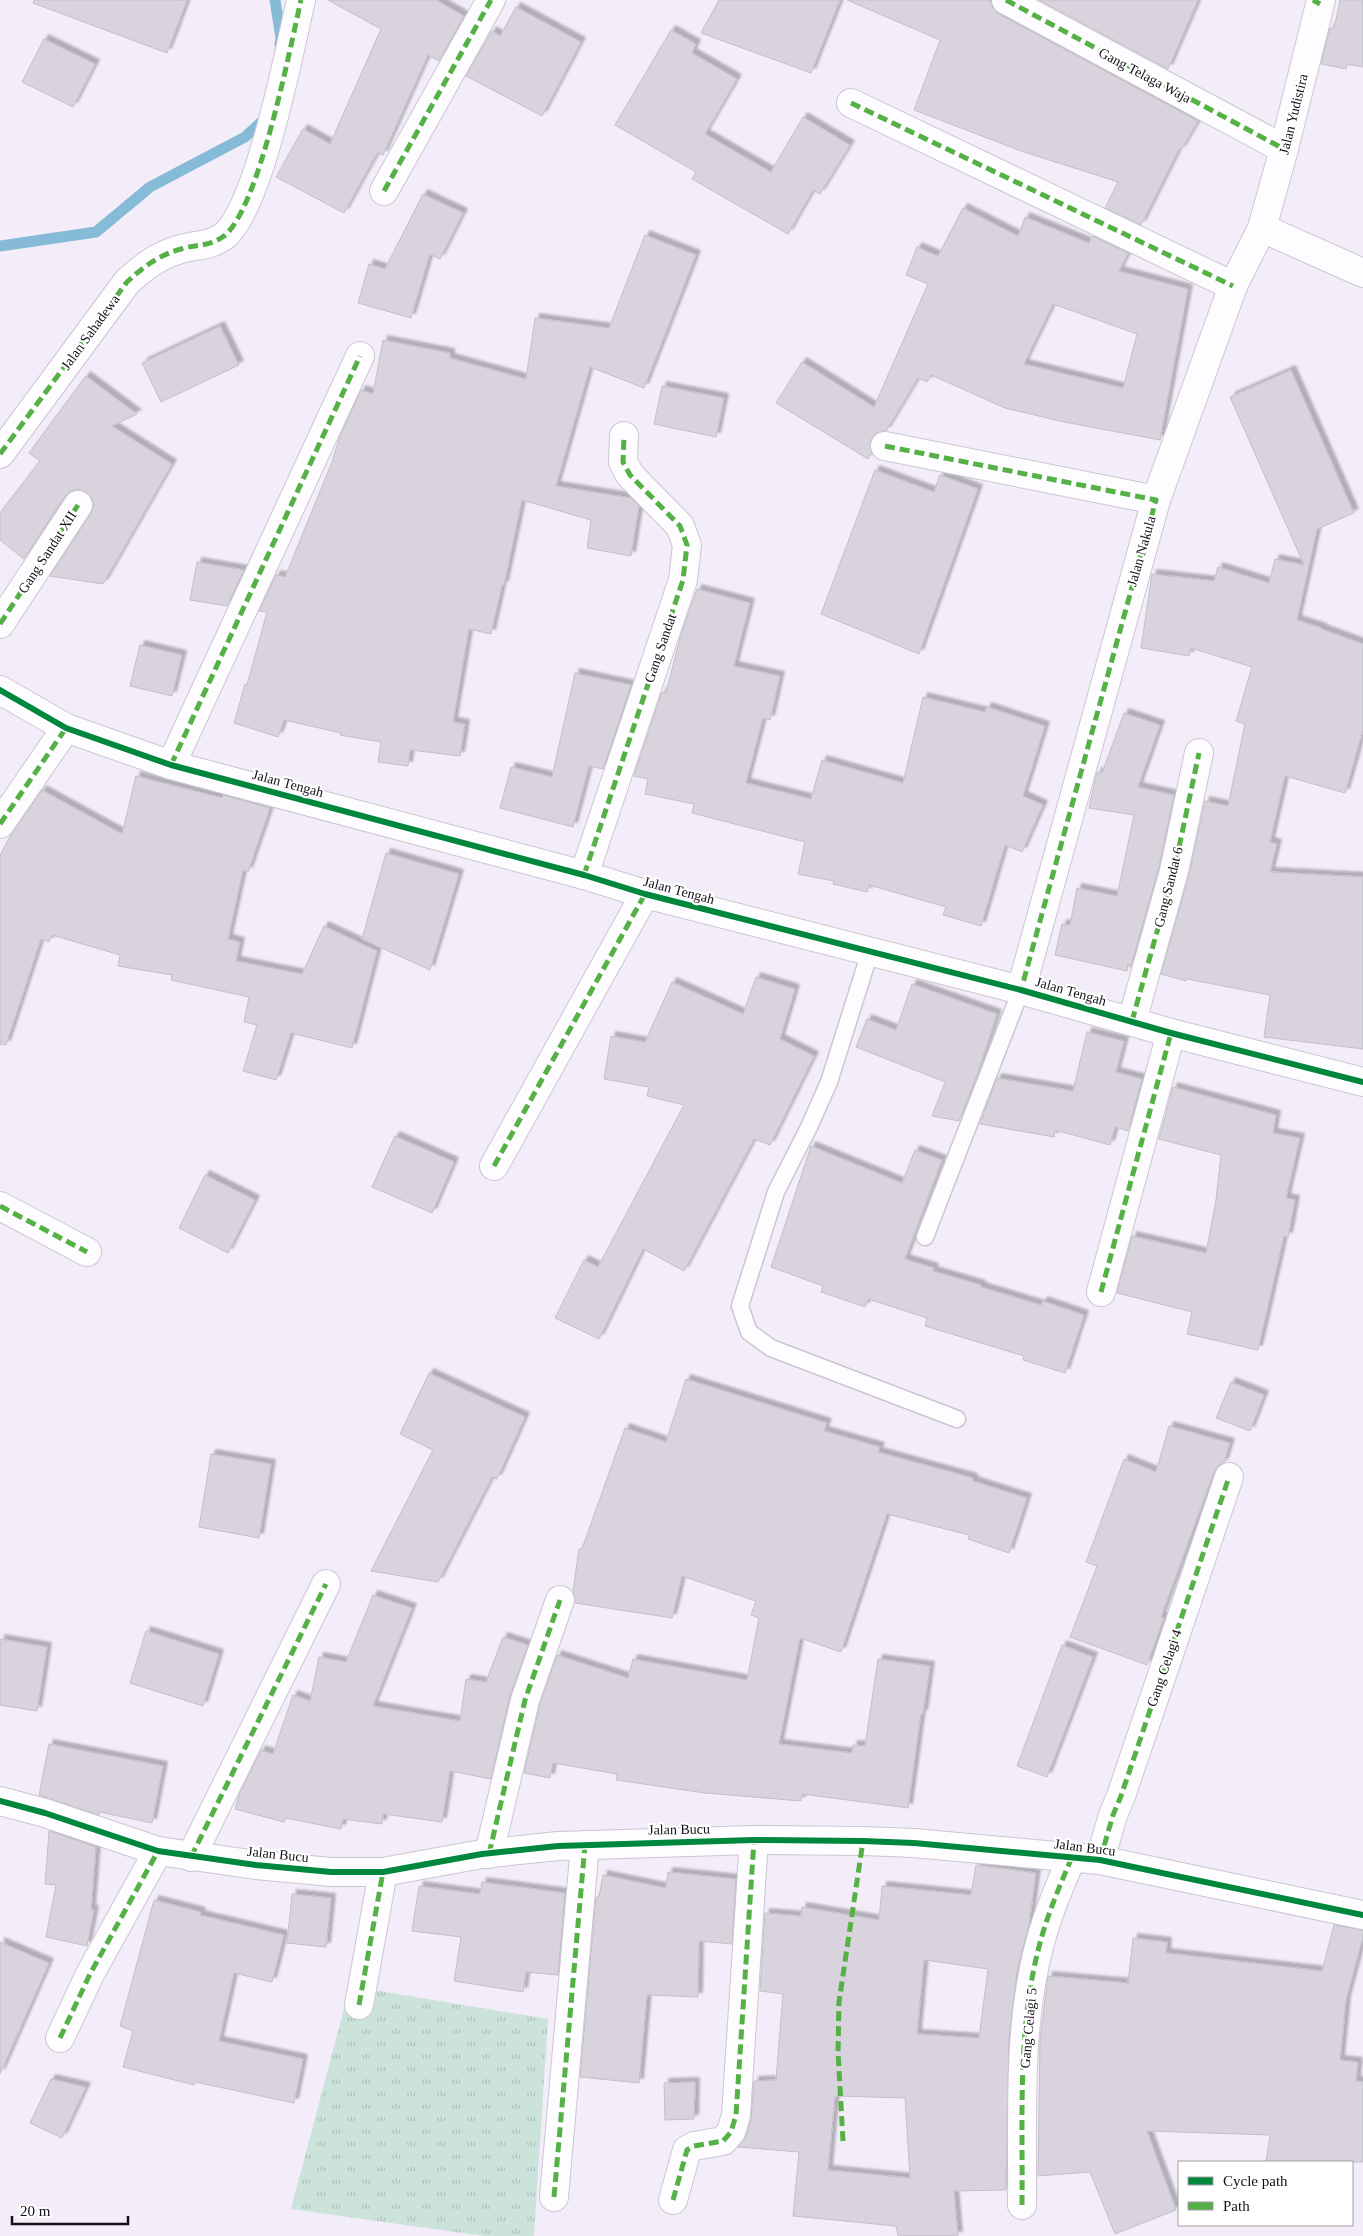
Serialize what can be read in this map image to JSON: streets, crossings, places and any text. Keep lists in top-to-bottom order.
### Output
{
  "streets": {
    "street": [
      "Gang Telaga Waja",
      "Jalan Yudistira",
      "Jalan Sahadewa",
      "Jalan Nakula",
      "Gang Sandat XII",
      "Gang Sandat",
      "Jalan Tengah",
      "Gang Sandat 6",
      "Gang Celagi 4",
      "Jalan Bucu",
      "Gang Celagi 5"
    ]
  },
  "crossings": [
    ["Gang Telaga Waja", "Jalan Yudistira"],
    ["Jalan Yudistira", "Jalan Nakula"],
    ["Jalan Nakula", "Jalan Tengah"],
    ["Gang Sandat", "Jalan Tengah"],
    ["Jalan Tengah", "Gang Sandat 6"],
    ["Gang Celagi 4", "Jalan Bucu"],
    ["Jalan Bucu", "Gang Celagi 5"]
  ],
  "legend": ["Cycle path", "Path"],
  "scale_bar": "20 m"
}
